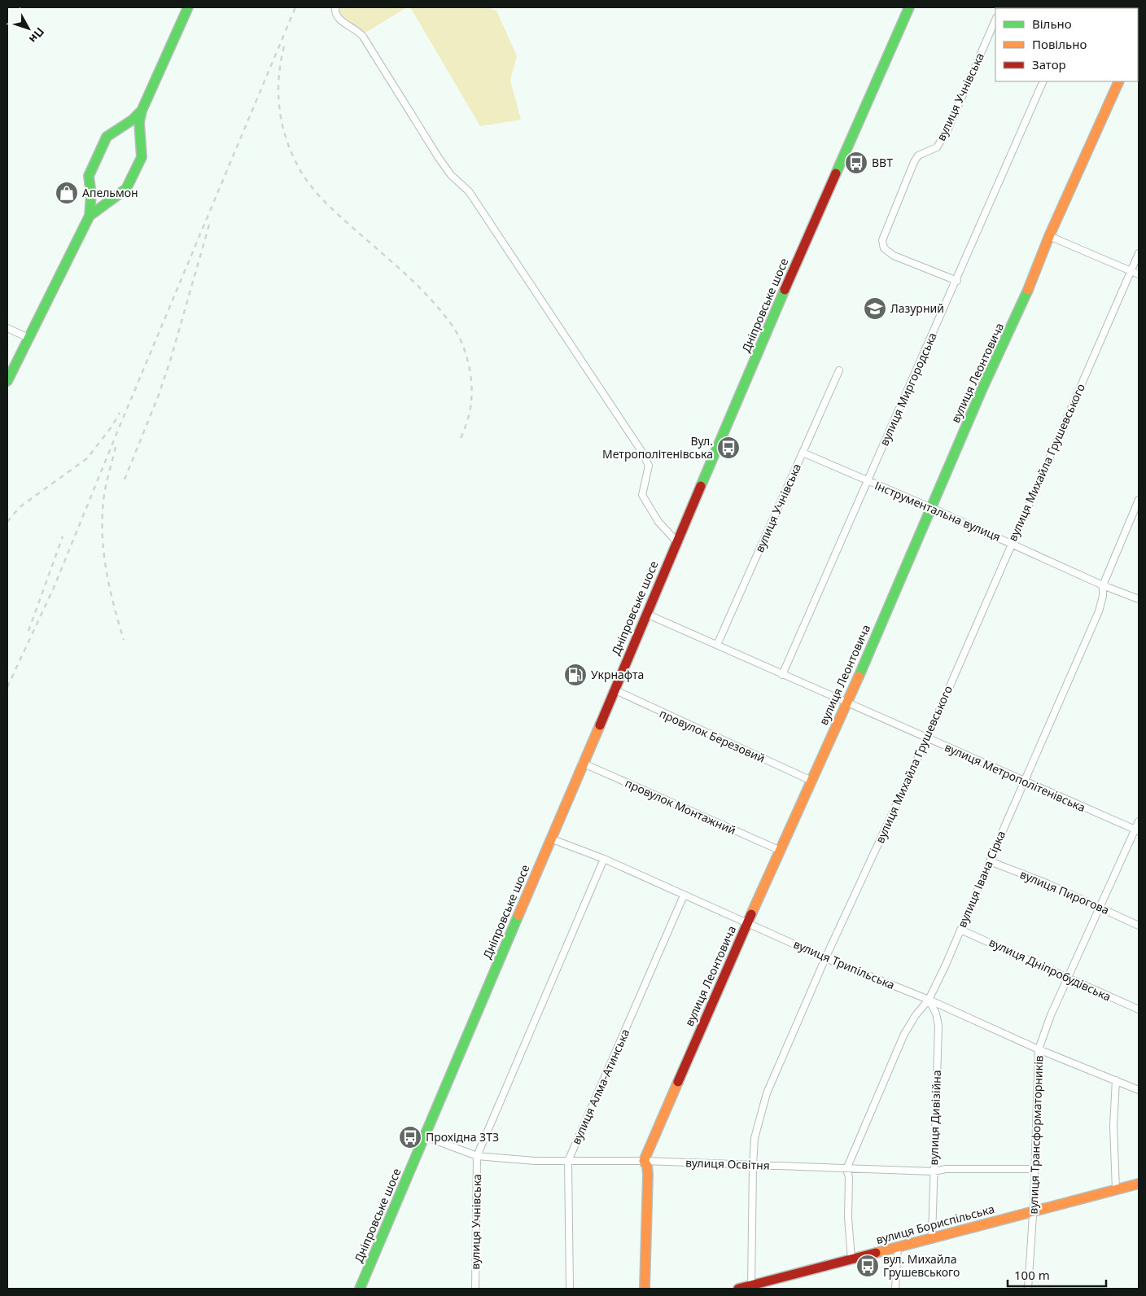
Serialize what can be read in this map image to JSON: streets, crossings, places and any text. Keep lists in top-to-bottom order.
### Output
{
  "streets": {
    "street": [
      "вулиця Учнівська",
      "Дніпровське шосе",
      "вулиця Леонтовича",
      "вулиця Миргородська",
      "вулиця Михайла Грушевського",
      "Інструментальна вулиця",
      "провулок Березовий",
      "вулиця Метрополітенівська",
      "провулок Монтажний",
      "вулиця Івана Сірка",
      "вулиця Пирогова",
      "вулиця Трипільська",
      "вулиця Дніпробудівська",
      "вулиця Алма-Атинська",
      "вулиця Дивізійна",
      "вулиця Трансформаторників",
      "вулиця Освітня",
      "вулиця Бориспільська"
    ]
  },
  "crossings": [
    ["вулиця Учнівська", "вулиця Миргородська"],
    ["вулиця Учнівська", "Інструментальна вулиця"],
    ["вулиця Учнівська", "вулиця Метрополітенівська"],
    ["вулиця Учнівська", "вулиця Освітня"],
    ["Дніпровське шосе", "провулок Березовий"],
    ["Дніпровське шосе", "вулиця Метрополітенівська"],
    ["Дніпровське шосе", "провулок Монтажний"],
    ["Дніпровське шосе", "вулиця Трипільська"],
    ["Дніпровське шосе", "вулиця Освітня"],
    ["вулиця Леонтовича", "Інструментальна вулиця"],
    ["вулиця Леонтовича", "провулок Березовий"],
    ["вулиця Леонтовича", "вулиця Метрополітенівська"],
    ["вулиця Леонтовича", "провулок Монтажний"],
    ["вулиця Леонтовича", "вулиця Трипільська"],
    ["вулиця Леонтовича", "вулиця Освітня"],
    ["вулиця Миргородська", "Інструментальна вулиця"],
    ["вулиця Миргородська", "вулиця Метрополітенівська"],
    ["вулиця Михайла Грушевського", "Інструментальна вулиця"],
    ["вулиця Михайла Грушевського", "вулиця Метрополітенівська"],
    ["вулиця Михайла Грушевського", "вулиця Трипільська"],
    ["вулиця Михайла Грушевського", "вулиця Освітня"],
    ["вулиця Михайла Грушевського", "вулиця Бориспільська"],
    ["Інструментальна вулиця", "вулиця Івана Сірка"],
    ["вулиця Метрополітенівська", "вулиця Івана Сірка"],
    ["вулиця Метрополітенівська", "вулиця Трансформаторників"],
    ["вулиця Івана Сірка", "вулиця Пирогова"],
    ["вулиця Івана Сірка", "вулиця Трипільська"],
    ["вулиця Івана Сірка", "вулиця Дніпробудівська"],
    ["вулиця Івана Сірка", "вулиця Дивізійна"],
    ["вулиця Івана Сірка", "вулиця Освітня"],
    ["вулиця Пирогова", "вулиця Трансформаторників"],
    ["вулиця Трипільська", "вулиця Алма-Атинська"],
    ["вулиця Трипільська", "вулиця Дивізійна"],
    ["вулиця Трипільська", "вулиця Трансформаторників"],
    ["вулиця Дніпробудівська", "вулиця Трансформаторників"],
    ["вулиця Алма-Атинська", "вулиця Освітня"],
    ["вулиця Дивізійна", "вулиця Освітня"],
    ["вулиця Дивізійна", "вулиця Бориспільська"],
    ["вулиця Трансформаторників", "вулиця Освітня"],
    ["вулиця Трансформаторників", "вулиця Бориспільська"]
  ],
  "places": {
    "bus stop": [
      "ВВТ",
      "Вул. Метрополітенівська",
      "Прохідна ЗТЗ",
      "вул. Михайла Грушевського"
    ],
    "shop": ["Апельмон"],
    "school or university": ["Лазурний"],
    "fuel station": ["Укрнафта"]
  },
  "legend": ["Вільно", "Повільно", "Затор"],
  "scale_bar": "100 m",
  "north": "bottom right"
}
